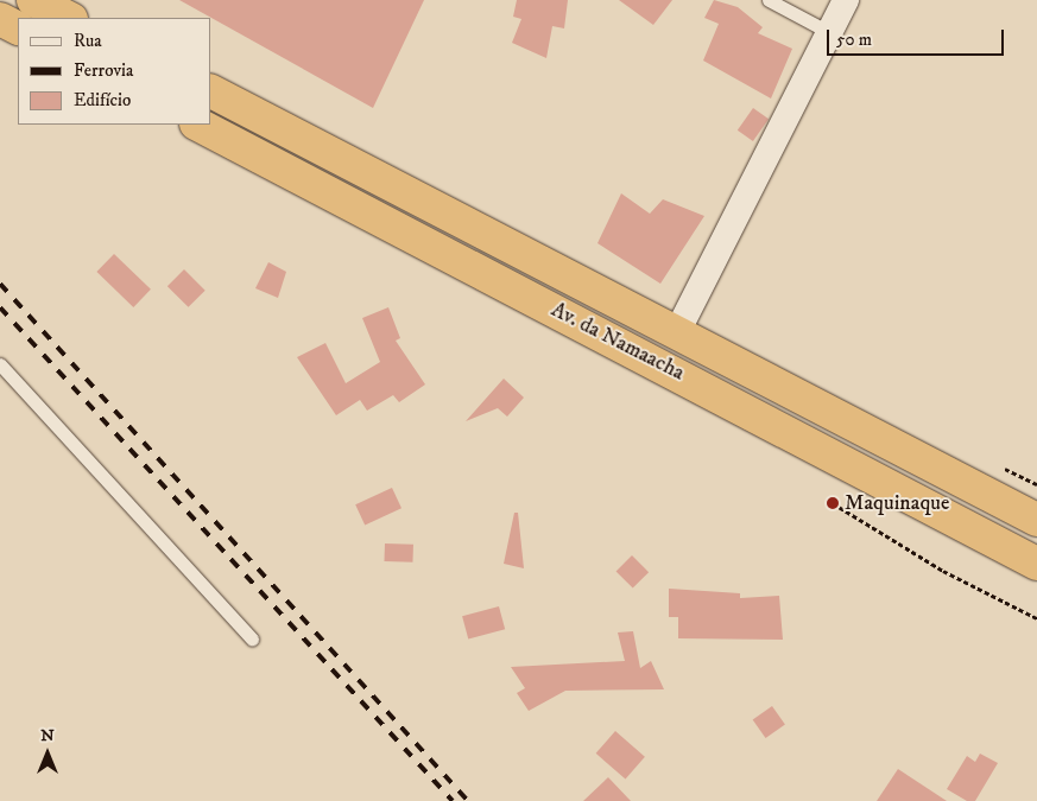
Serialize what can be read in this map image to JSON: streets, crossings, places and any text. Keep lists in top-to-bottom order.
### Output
{
  "streets": {
    "highway": ["Av. da Namaacha"]
  },
  "places": ["Maquinaque"],
  "legend": ["Rua", "Ferrovia", "Edifício"],
  "scale_bar": "50 m",
  "north": "top"
}
